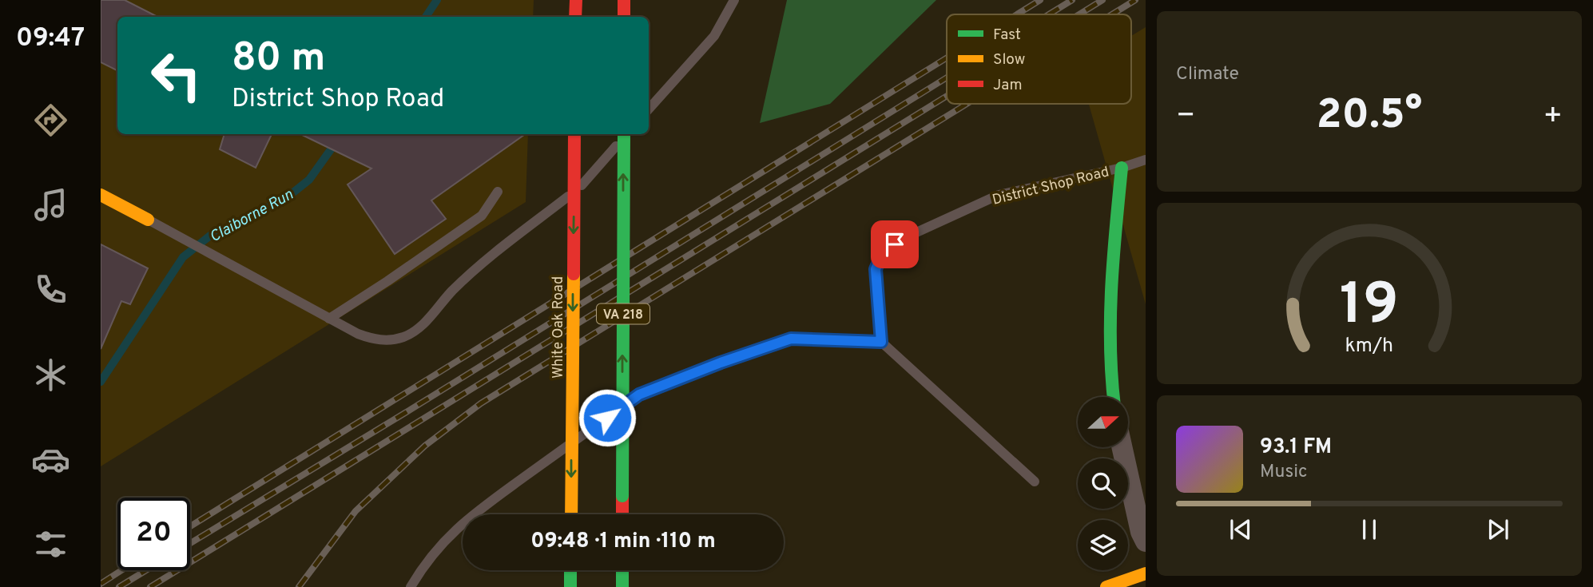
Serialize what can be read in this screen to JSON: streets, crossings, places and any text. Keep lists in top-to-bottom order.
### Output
{
  "streets": {
    "main road": ["District Shop Road", "VA 218", "White Oak Road"]
  },
  "water": ["Claiborne Run"],
  "legend": ["Fast", "Slow", "Jam"],
  "north": "right",
  "page": {
    "tabs": "09:47",
    "tile": "Climate",
    "turn": ["80 m", "District Shop Road"],
    "heat": ["−", "20.5°", "+"],
    "song": ["93.1 FM", "Music"],
    "limit": "20",
    "trip": "09:48 · 1 min · 110 m",
    "gauge": ["19", "km/h"]
  }
}
